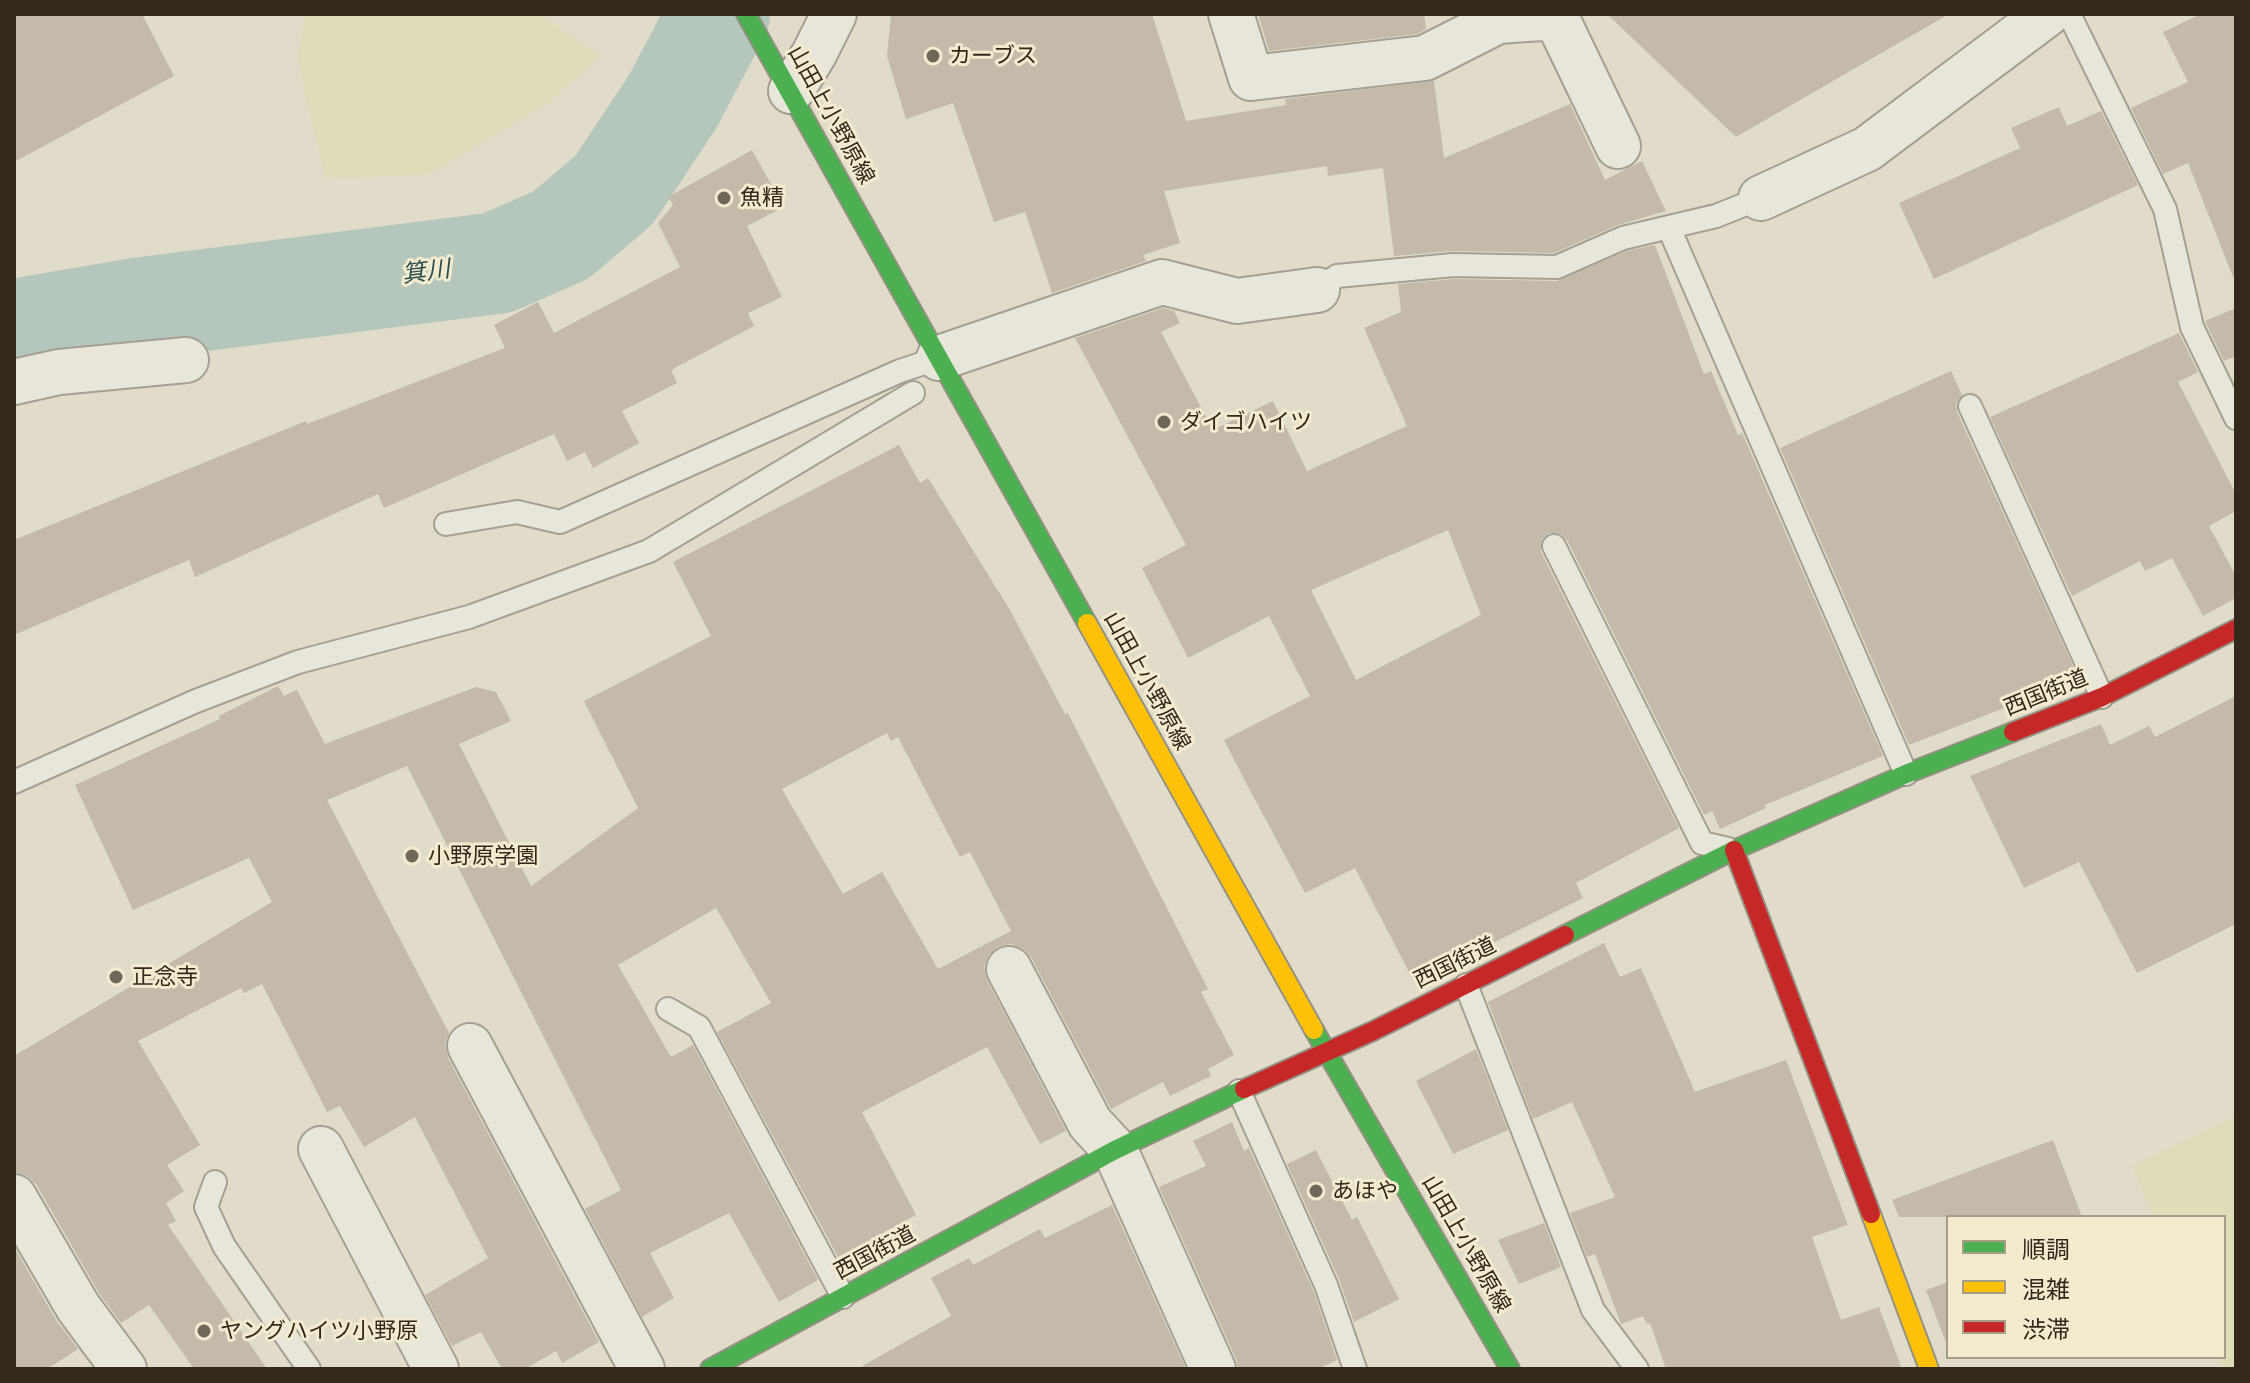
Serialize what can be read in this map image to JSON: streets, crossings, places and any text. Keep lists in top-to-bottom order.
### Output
{
  "streets": {
    "street": ["山田上小野原線", "西国街道"]
  },
  "crossings": [
    ["山田上小野原線", "西国街道"]
  ],
  "water": ["箕川"],
  "places": [
    "カーブス",
    "魚精",
    "ダイゴハイツ",
    "小野原学園",
    "正念寺",
    "あほや",
    "ヤングハイツ小野原"
  ],
  "legend": ["順調", "混雑", "渋滞"]
}
